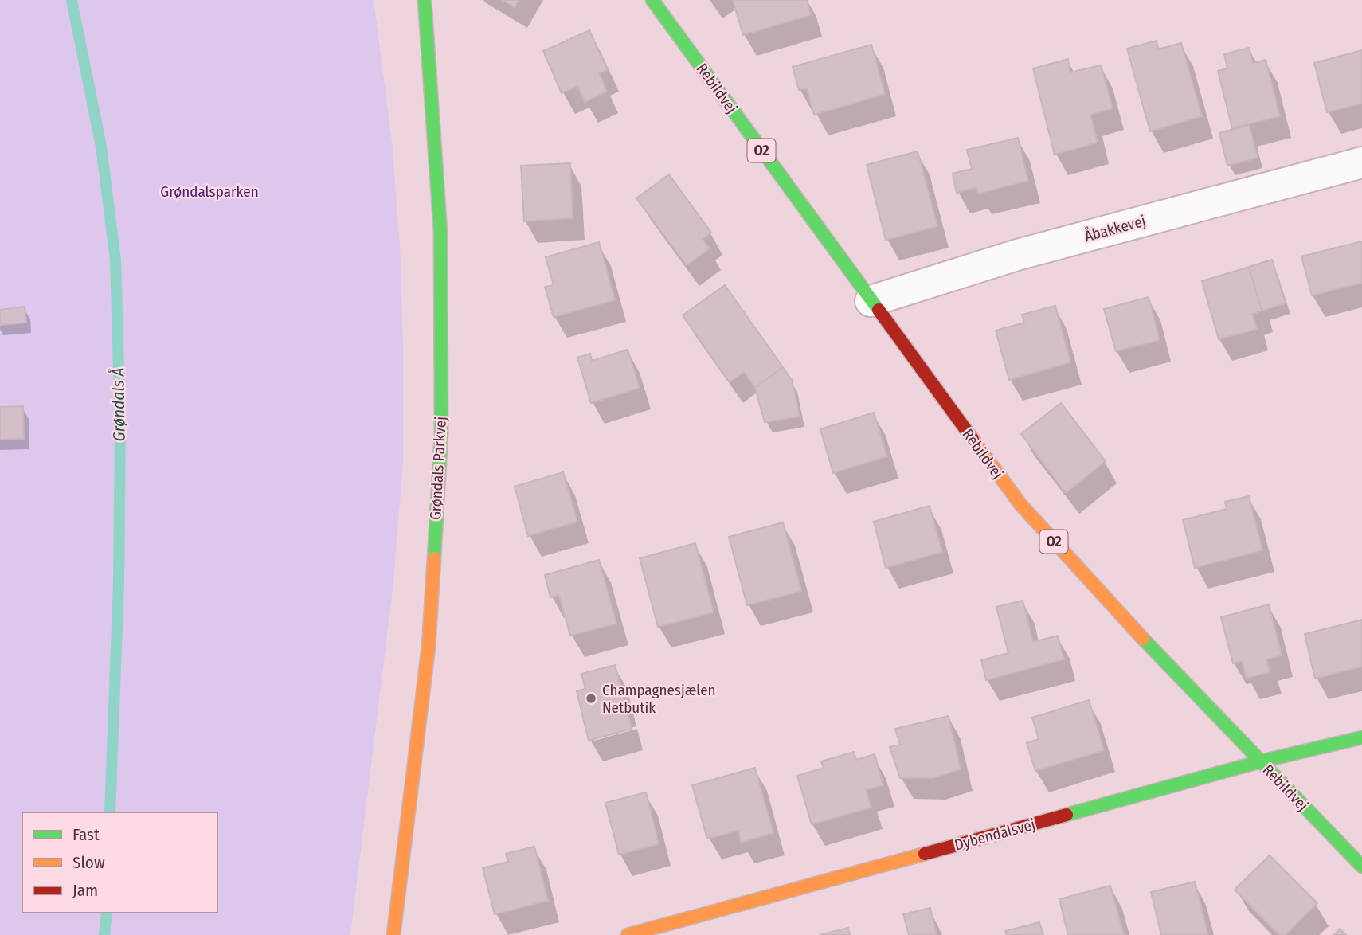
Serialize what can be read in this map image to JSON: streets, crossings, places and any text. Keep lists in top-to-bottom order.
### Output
{
  "streets": {
    "street": [
      "Rebildvej",
      "O2",
      "Åbakkevej",
      "Grøndals Parkvej",
      "Dybendalsvej"
    ]
  },
  "crossings": [
    ["Rebildvej", "Åbakkevej"],
    ["Rebildvej", "Dybendalsvej"]
  ],
  "water": ["Grøndals Å"],
  "parks": ["Grøndalsparken"],
  "places": ["Champagnesjælen Netbutik"],
  "legend": ["Fast", "Slow", "Jam"]
}
